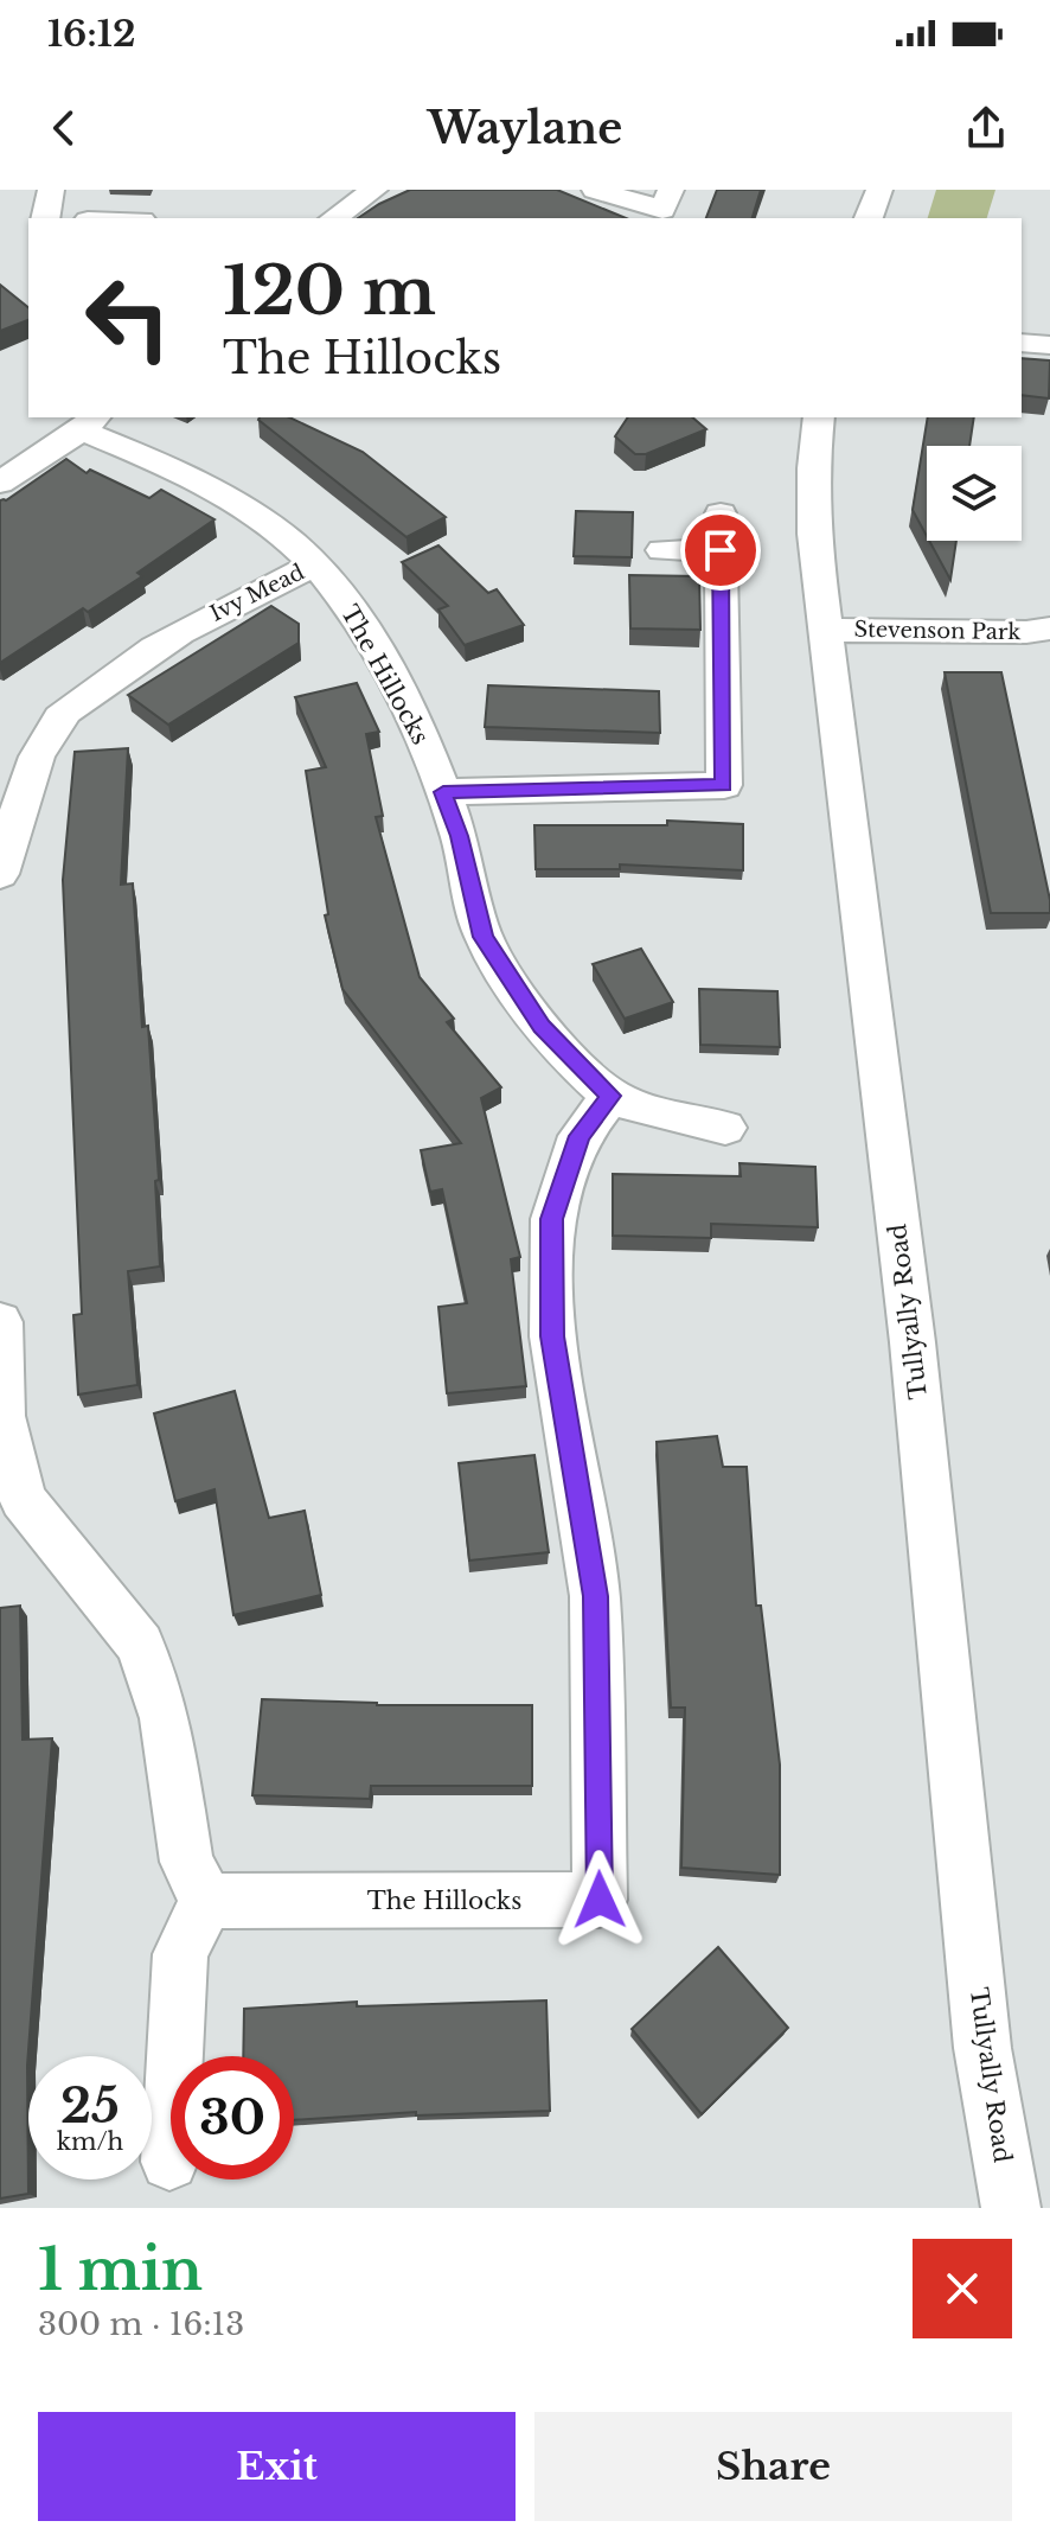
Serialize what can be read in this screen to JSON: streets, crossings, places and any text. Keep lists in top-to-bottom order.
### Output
{
  "streets": {
    "street": [
      "Ivy Mead",
      "Stevenson Park",
      "The Hillocks",
      "Tullyally Road"
    ]
  },
  "crossings": [
    ["Ivy Mead", "The Hillocks"],
    ["Stevenson Park", "Tullyally Road"]
  ],
  "page": {
    "status": "16:12",
    "header": "Waylane",
    "turn": ["120 m", "The Hillocks"],
    "speed": "25 km/h",
    "limit": "30",
    "heading": ["1 min", "300 m · 16:13"],
    "buttons": ["Exit", "Share"]
  }
}
